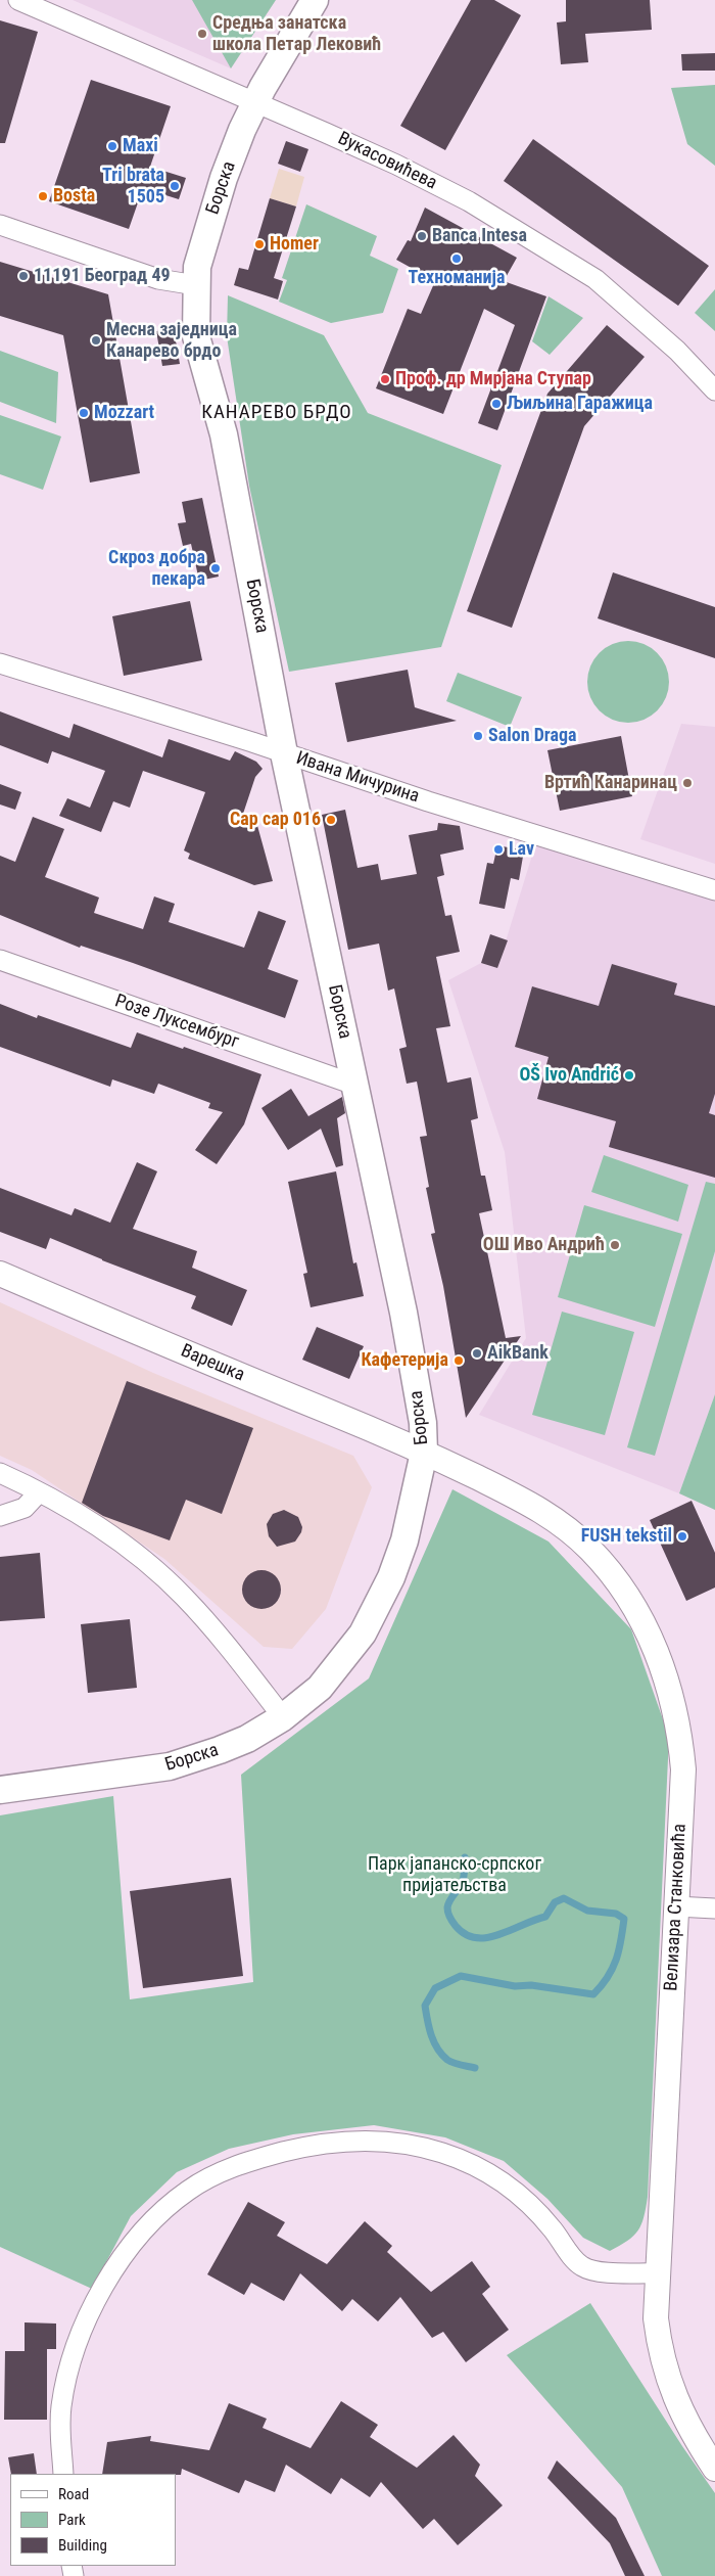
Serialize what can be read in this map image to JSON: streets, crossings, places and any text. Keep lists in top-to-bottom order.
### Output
{
  "streets": {
    "main road": ["Борска"],
    "street": [
      "Вукасовићева",
      "Ивана Мичурина",
      "Розе Луксембург",
      "Варешка",
      "Велизара Станковића"
    ]
  },
  "crossings": [
    ["Вукасовићева", "Борска"],
    ["Борска", "Ивана Мичурина"],
    ["Борска", "Розе Луксембург"],
    ["Борска", "Варешка"],
    ["Борска", "Велизара Станковића"],
    ["Варешка", "Велизара Станковића"]
  ],
  "districts": ["КАНАРЕВО БРДО"],
  "parks": ["Парк јапанско-српског пријатељства"],
  "places": [
    "Средња занатска школа Петар Лековић",
    "Maxi",
    "Tri brata 1505",
    "Bosta",
    "Banca Intesa",
    "Homer",
    "Техноманија",
    "11191 Београд 49",
    "Месна заједница Канарево брдо",
    "Проф. др Мирјана Ступар",
    "Љиљина Гаражица",
    "Mozzart",
    "Скроз добра пекара",
    "Salon Draga",
    "Вртић Канаринац",
    "Cap cap 016",
    "Lav",
    "OŠ Ivo Andrić",
    "ОШ Иво Андрић",
    "AikBank",
    "Кафетерија",
    "FUSH tekstil"
  ],
  "legend": ["Road", "Park", "Building"]
}
